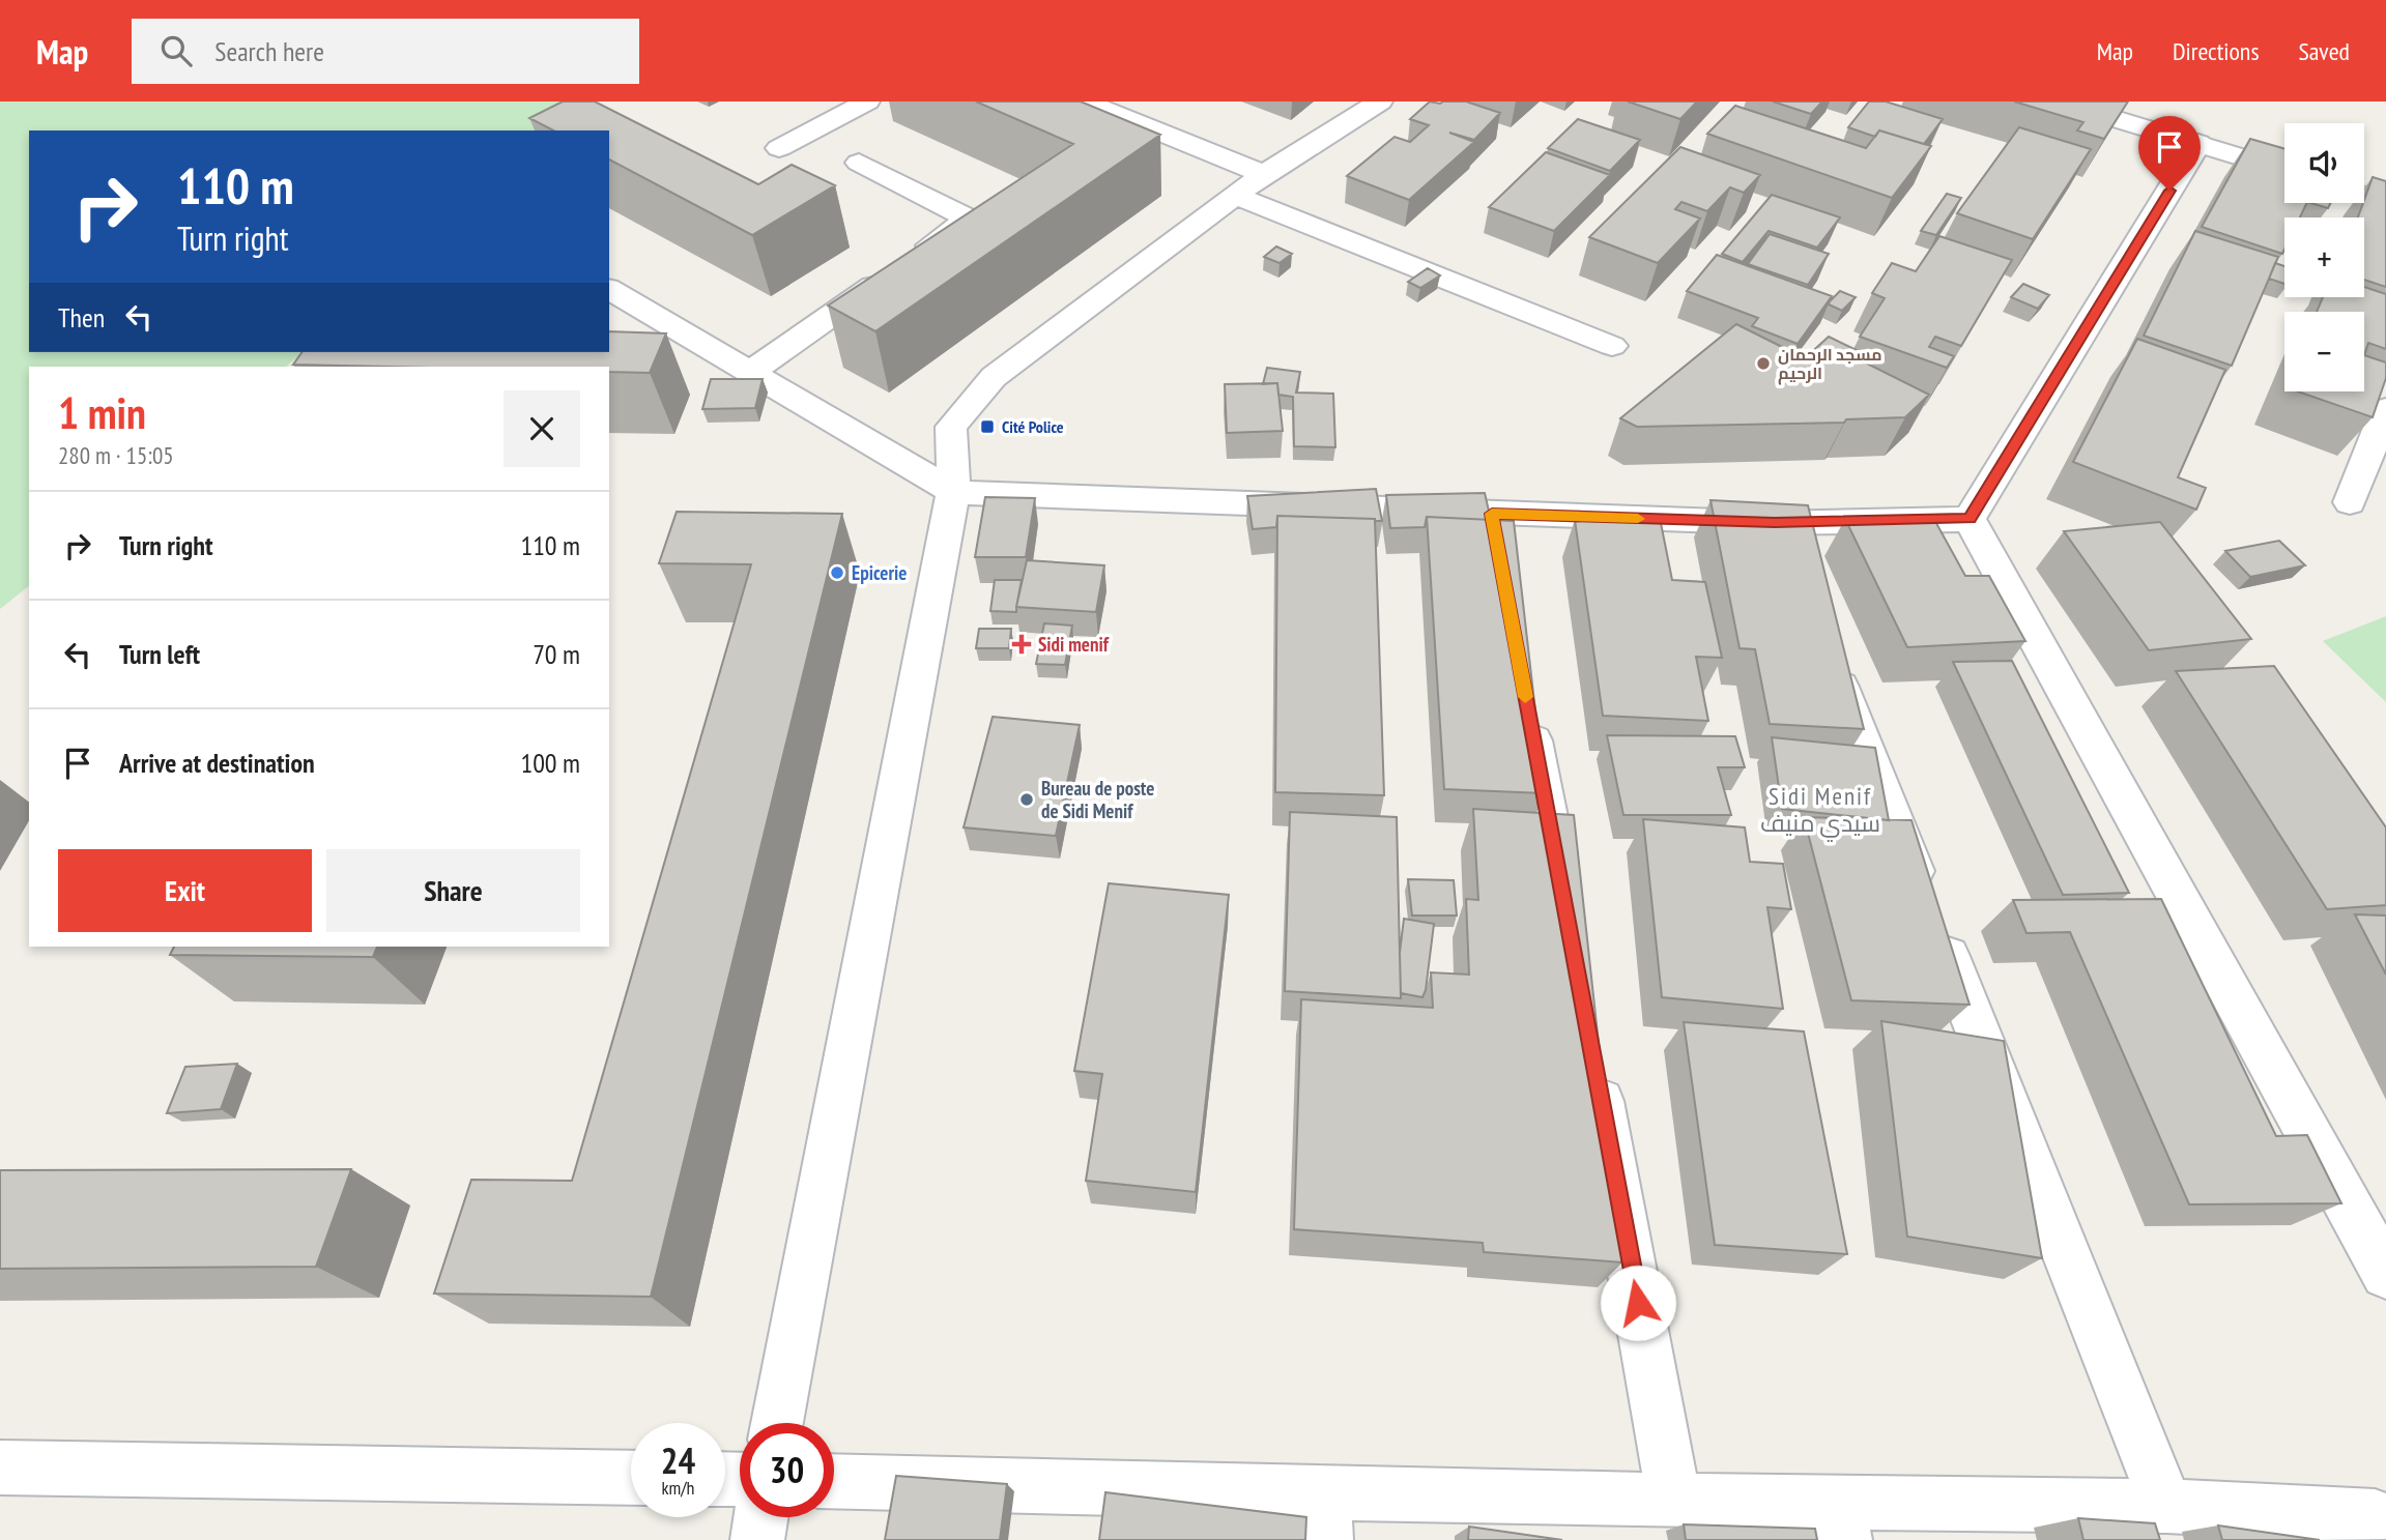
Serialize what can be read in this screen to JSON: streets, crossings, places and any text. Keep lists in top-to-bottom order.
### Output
{
  "districts": ["Sidi Menif سيدي منيف"],
  "places": {
    "other": ["مسجد الرحمان الرحيم", "Epicerie", "Bureau de poste de Sidi Menif"],
    "transit": ["Cité Police"],
    "health": ["Sidi menif"]
  },
  "page": {
    "header": "Map",
    "search": "Search here",
    "nav": ["Map", "Directions", "Saved"],
    "map_buttons": ["+", "−"],
    "turn": ["110 m", "Turn right"],
    "then": "Then",
    "heading": ["1 min", "280 m · 15:05"],
    "list": [
      {
        "name": "Turn right",
        "value": "110 m"
      },
      {
        "name": "Turn left",
        "value": "70 m"
      },
      {
        "name": "Arrive at destination",
        "value": "100 m"
      }
    ],
    "buttons": ["Exit", "Share"],
    "speed": "24 km/h",
    "limit": "30"
  }
}
